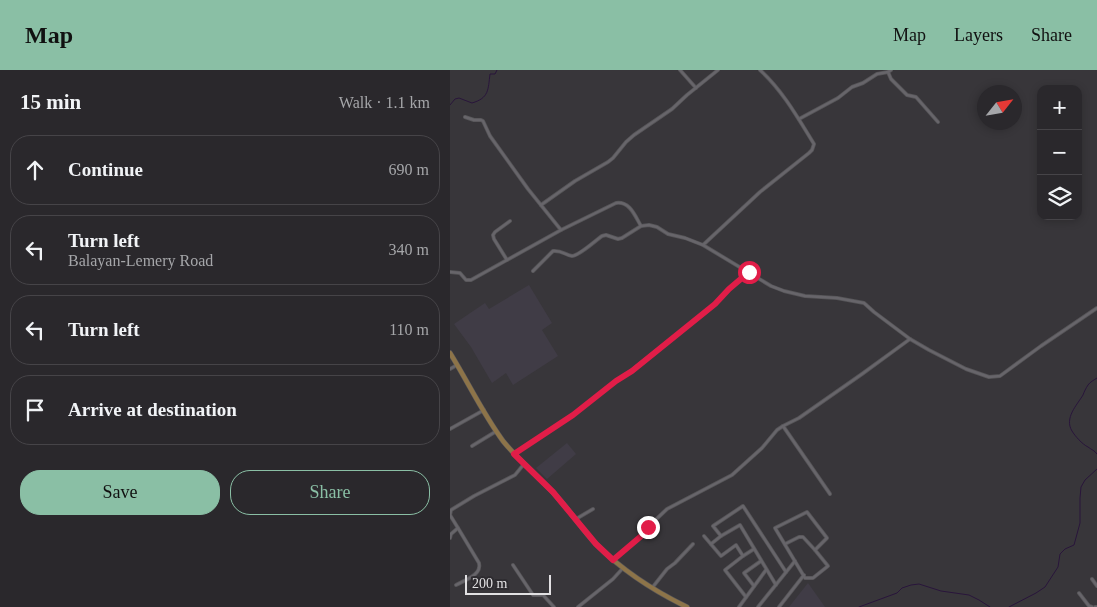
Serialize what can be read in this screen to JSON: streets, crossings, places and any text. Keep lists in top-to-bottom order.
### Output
{
  "scale_bar": "200 m",
  "north": "top right",
  "page": {
    "header": "Map",
    "nav": ["Map", "Layers", "Share"],
    "heading": ["15 min", "Walk · 1.1 km"],
    "map_buttons": ["+", "−"],
    "list": [
      ["Continue", "690 m"],
      ["Turn left", "Balayan-Lemery Road", "340 m"],
      ["Turn left", "110 m"],
      "Arrive at destination"
    ],
    "buttons": ["Save", "Share"],
    "scale": "200 m"
  }
}
